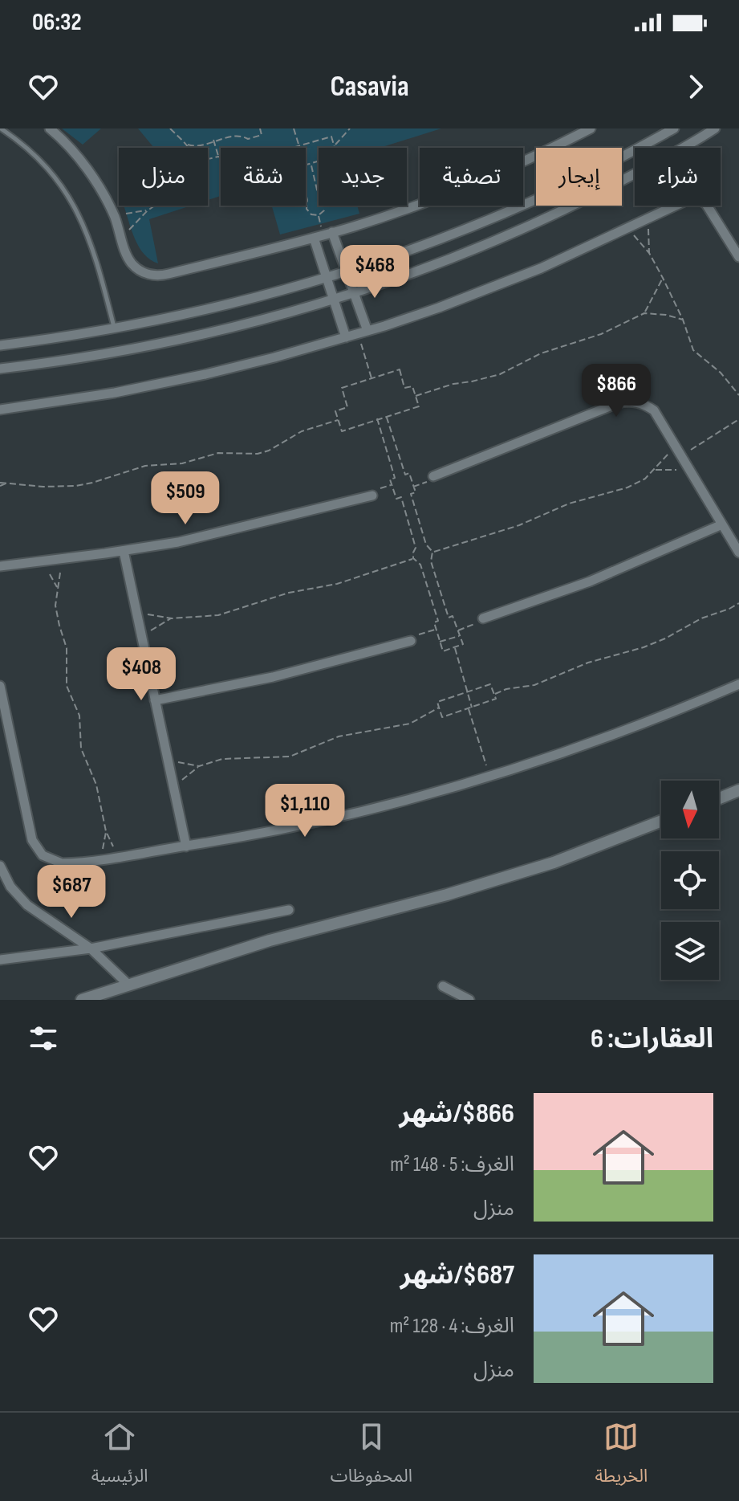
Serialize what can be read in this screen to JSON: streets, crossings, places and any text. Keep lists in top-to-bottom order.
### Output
{
  "north": "bottom",
  "page": {
    "status": "06:32",
    "header": "Casavia",
    "chip": [
      "شراء",
      "إيجار",
      "تصفية",
      "جديد",
      "شقة",
      "منزل"
    ],
    "price": [
      "$468",
      "$866",
      "$509",
      "$408",
      "$1,110",
      "$687"
    ],
    "heading": "العقارات: 6",
    "list": [
      {
        "name": "$866/شهر",
        "note": "الغرف: 5 · 148 m² · منزل"
      },
      {
        "name": "$687/شهر",
        "note": "الغرف: 4 · 128 m² · منزل"
      }
    ],
    "tabs": ["الخريطة", "المحفوظات", "الرئيسية"]
  }
}
